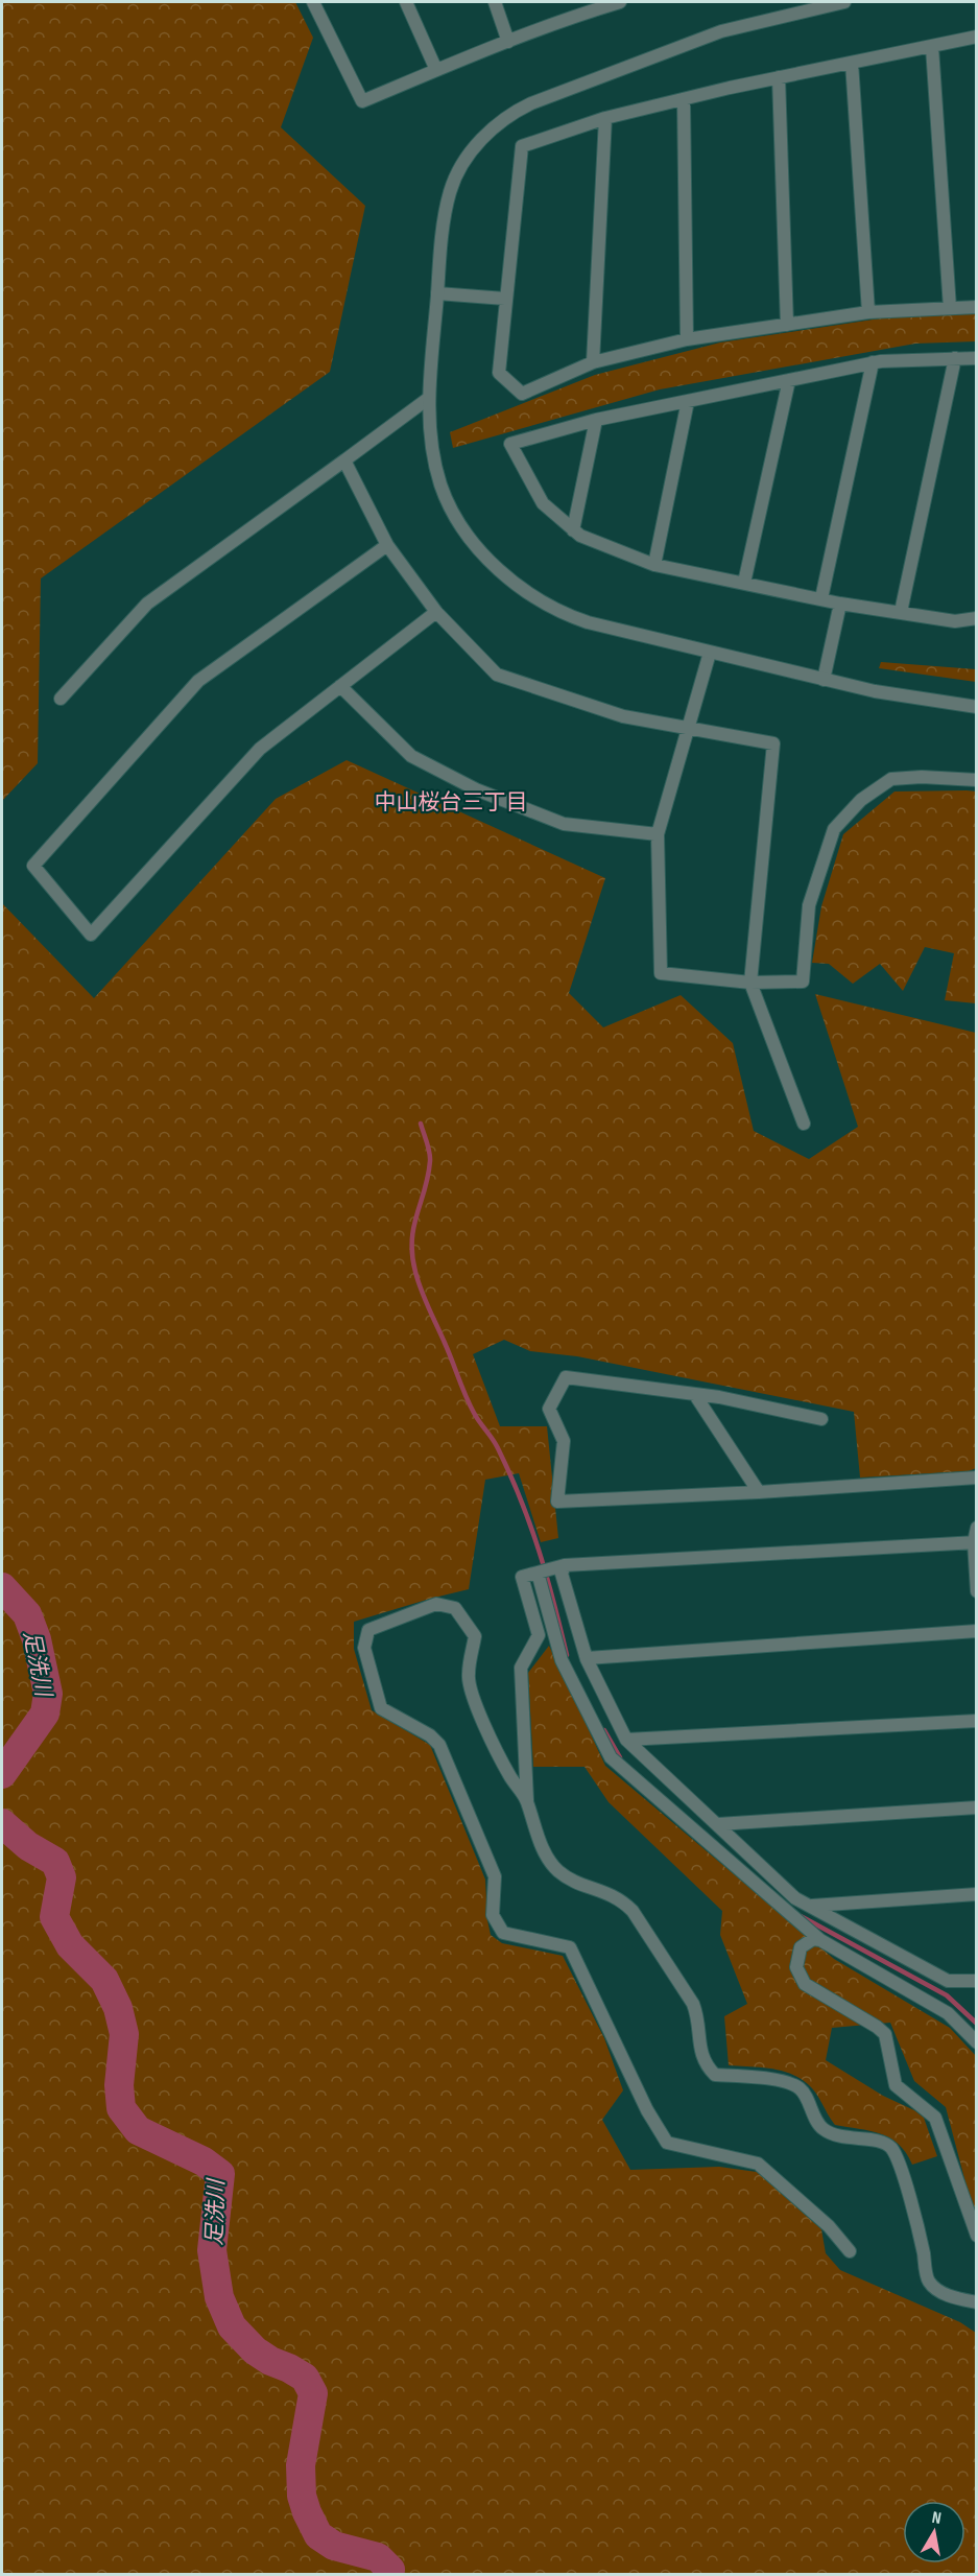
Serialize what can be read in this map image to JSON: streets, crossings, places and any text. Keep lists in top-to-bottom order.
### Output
{
  "districts": ["中山桜台三丁目"],
  "water": ["足洗川"],
  "north": "top"
}
